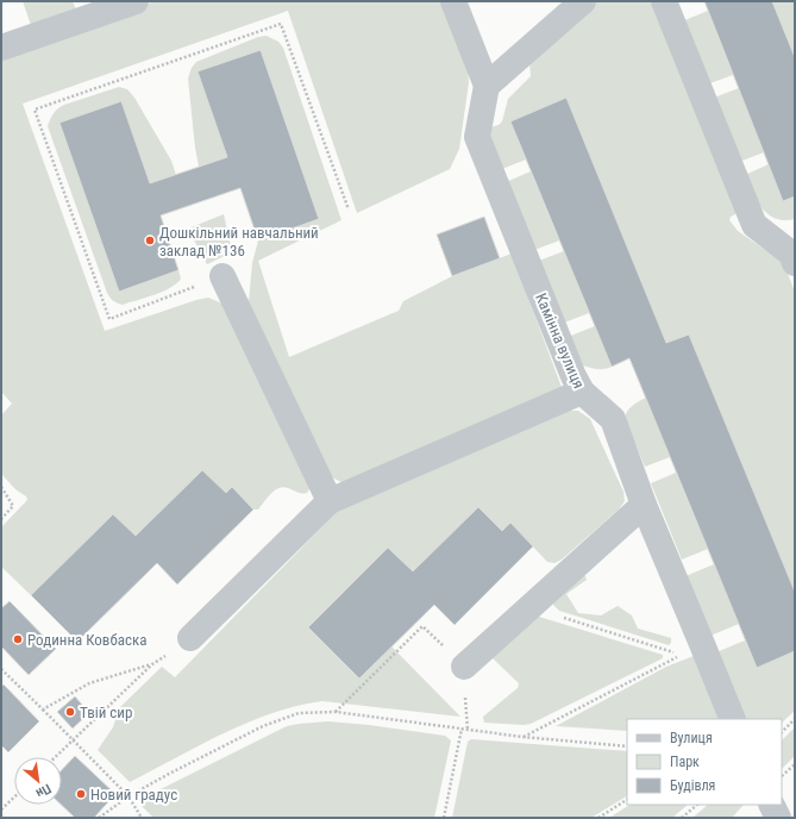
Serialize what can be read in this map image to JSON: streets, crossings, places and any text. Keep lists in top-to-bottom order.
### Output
{
  "streets": {
    "street": ["Камінна вулиця"]
  },
  "places": [
    "Дошкільний навчальний заклад №136",
    "Родинна Ковбаска",
    "Твій сир",
    "Новий градус"
  ],
  "legend": ["Вулиця", "Парк", "Будівля"],
  "north": "bottom right"
}
